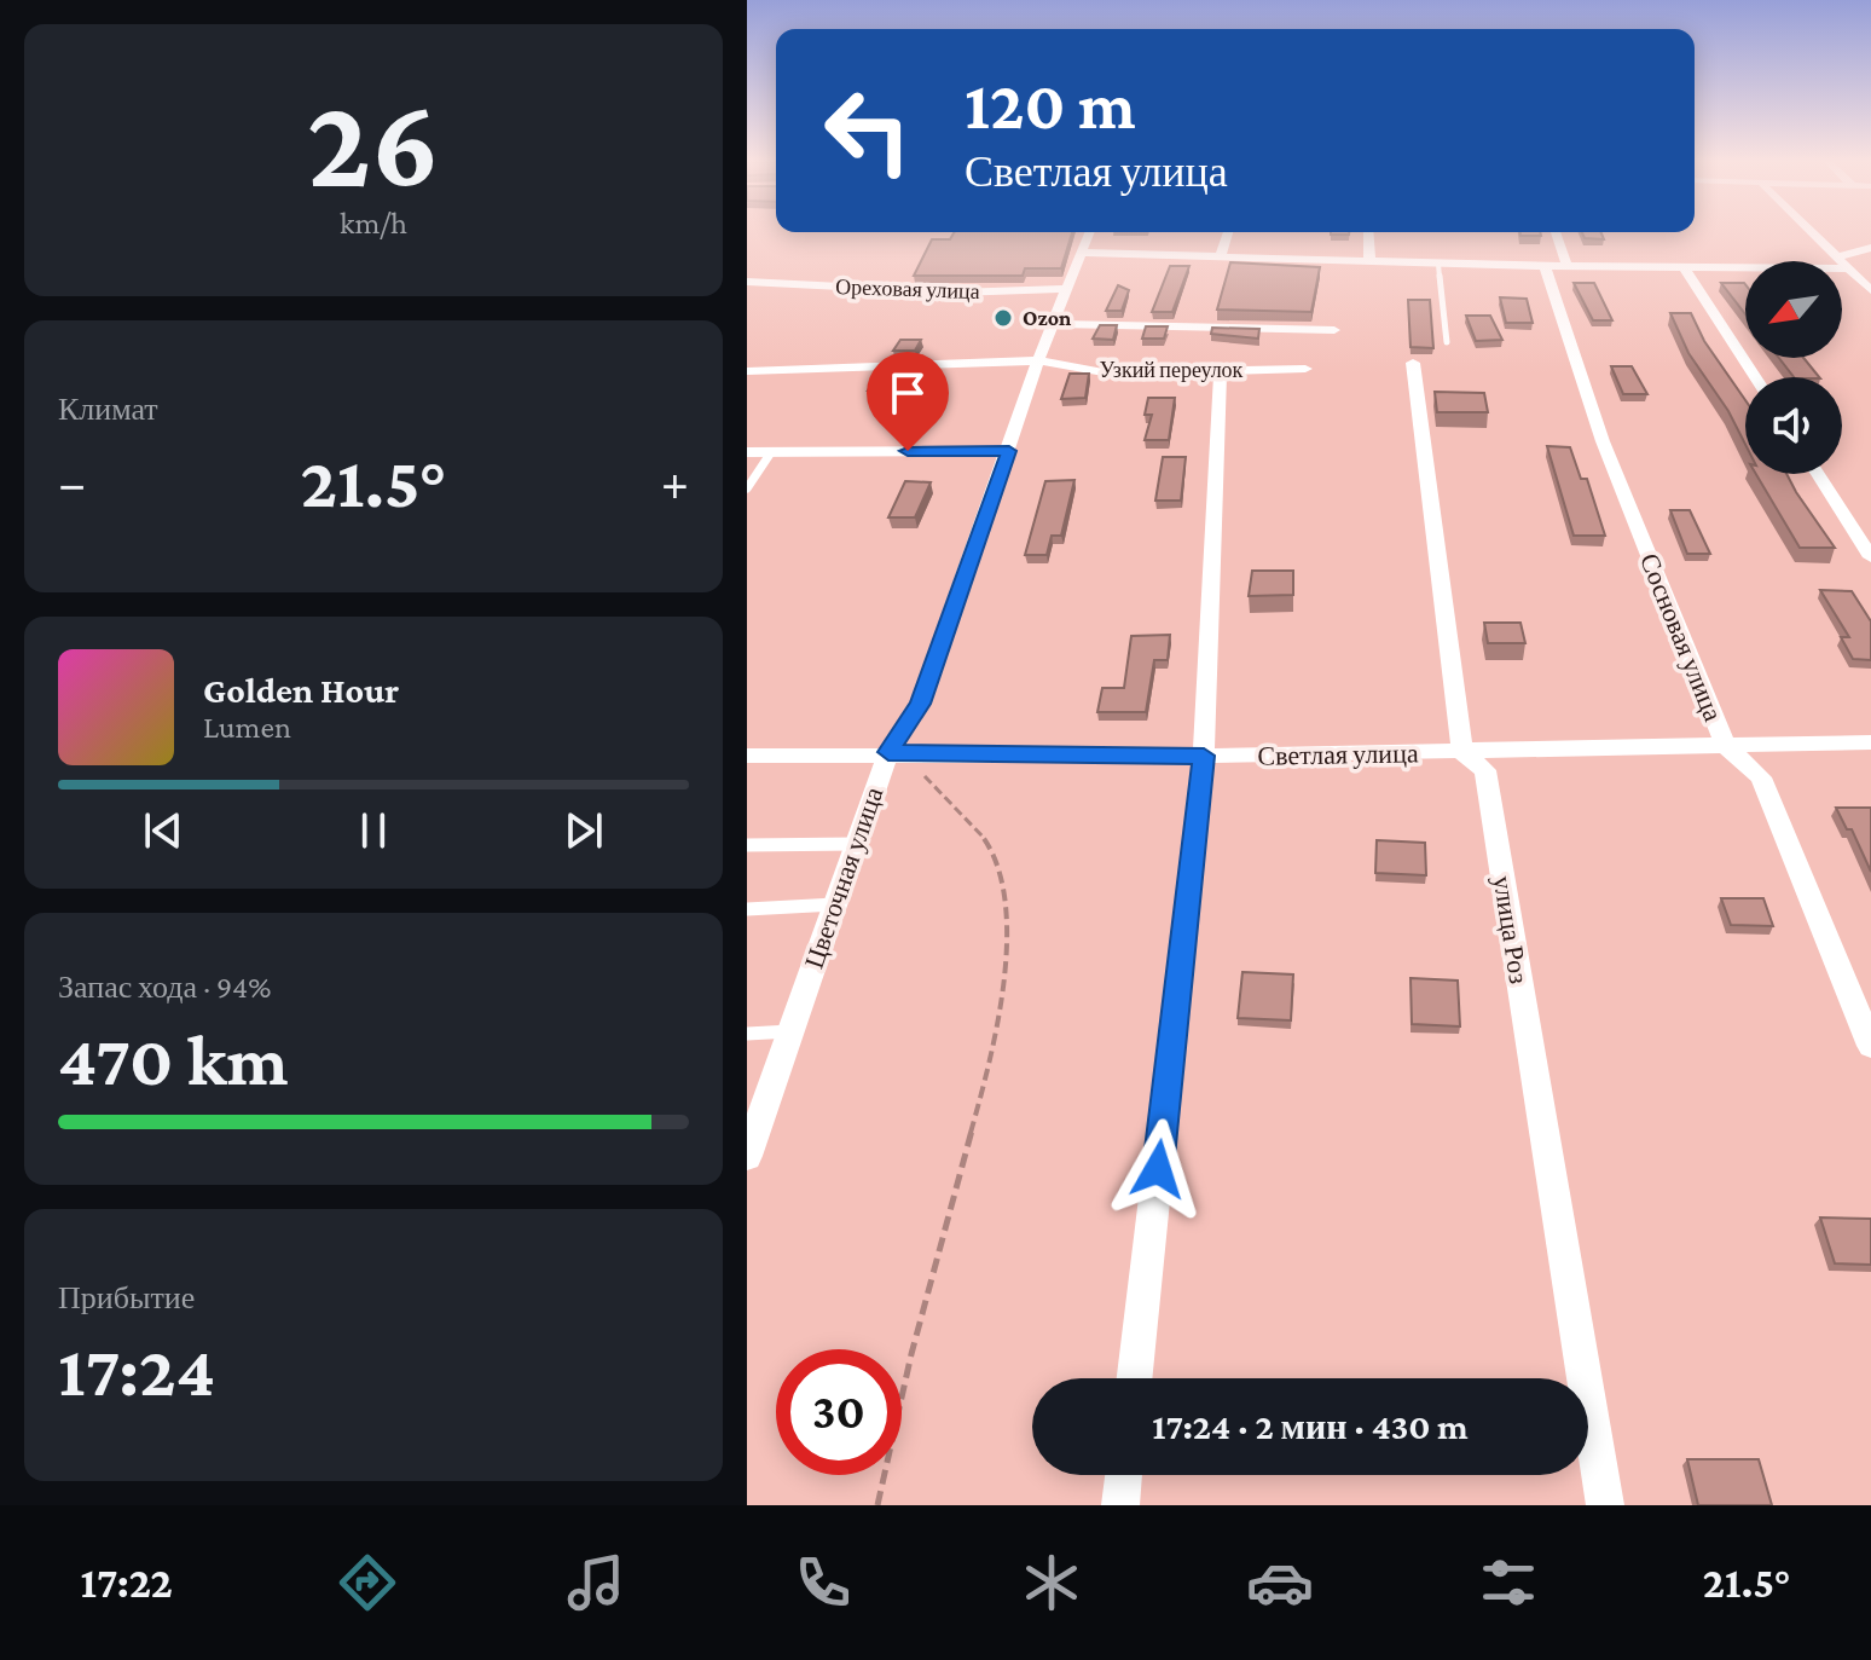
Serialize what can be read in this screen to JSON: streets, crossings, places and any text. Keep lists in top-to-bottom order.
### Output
{
  "streets": {
    "street": [
      "Ореховая улица",
      "Узкий переулок",
      "Сосновая улица",
      "Светлая улица",
      "Цветочная улица",
      "улица Роз"
    ]
  },
  "crossings": [
    ["Ореховая улица", "Цветочная улица"],
    ["Узкий переулок", "Цветочная улица"],
    ["Сосновая улица", "Светлая улица"],
    ["Светлая улица", "Цветочная улица"],
    ["Светлая улица", "улица Роз"]
  ],
  "places": ["Ozon"],
  "north": "bottom left",
  "page": {
    "tile": [
      ["26", "km/h"],
      "Климат",
      ["Запас хода · 94%", "470 km"],
      ["Прибытие", "17:24"]
    ],
    "turn": ["120 m", "Светлая улица"],
    "heat": ["−", "21.5°", "+"],
    "song": ["Golden Hour", "Lumen"],
    "limit": "30",
    "trip": "17:24 · 2 мин · 430 m",
    "tabs": ["17:22", "21.5°"]
  }
}
